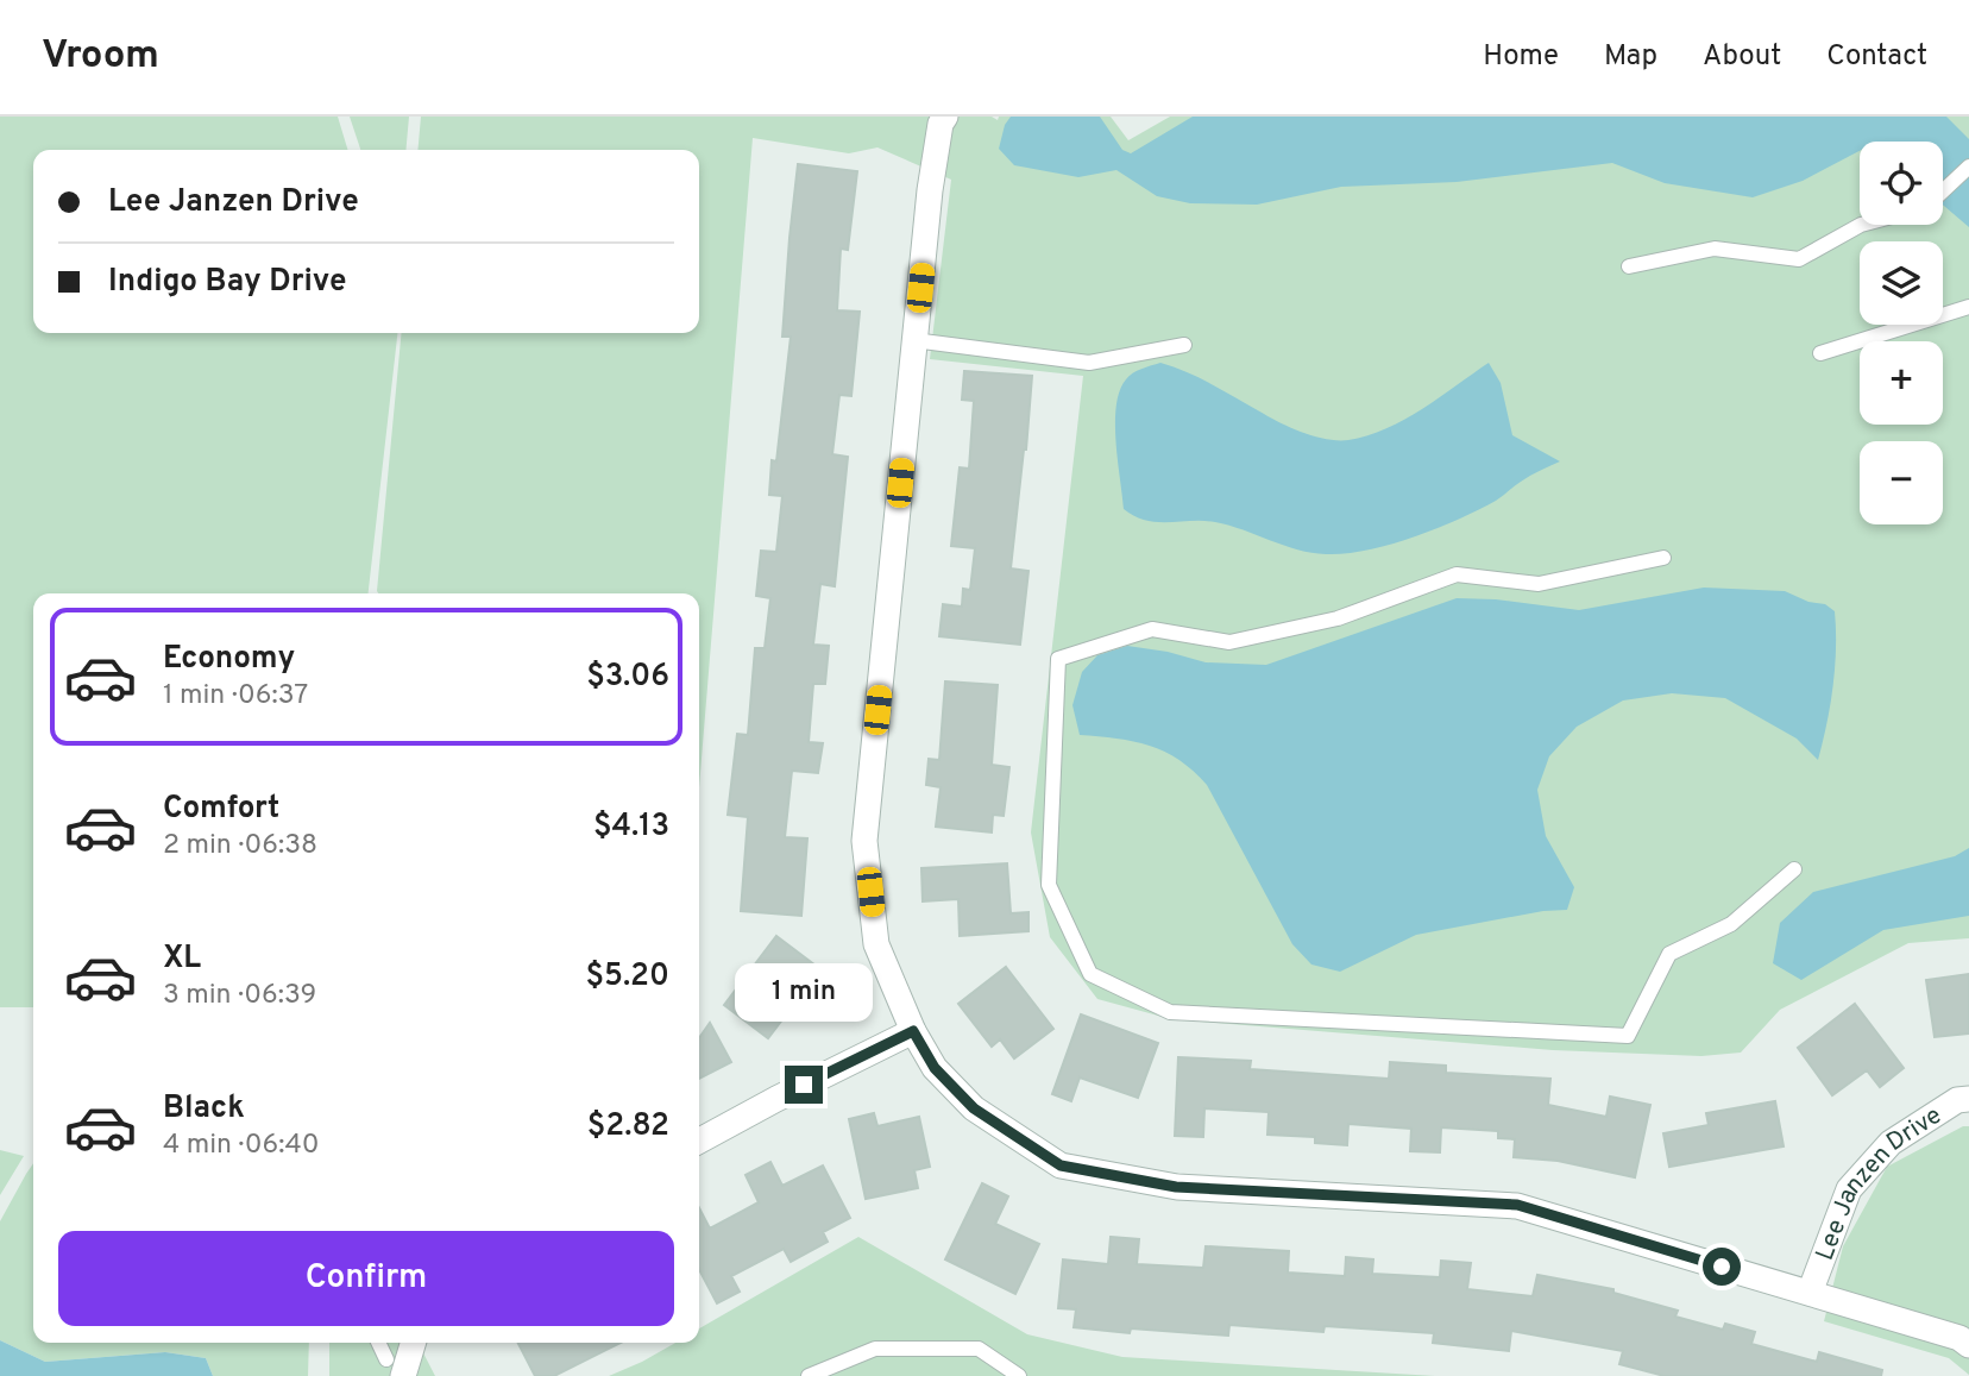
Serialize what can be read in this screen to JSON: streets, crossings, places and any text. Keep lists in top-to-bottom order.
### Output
{
  "streets": {
    "street": ["Lee Janzen Drive"]
  },
  "page": {
    "header": "Vroom",
    "nav": [
      "Home",
      "Map",
      "About",
      "Contact"
    ],
    "map_buttons": ["+", "−"],
    "banner": ["Lee Janzen Drive", "Indigo Bay Drive"],
    "list": [
      {
        "name": "Economy",
        "note": "1 min · 06:37",
        "value": "$3.06"
      },
      {
        "name": "Comfort",
        "note": "2 min · 06:38",
        "value": "$4.13"
      },
      {
        "name": "XL",
        "note": "3 min · 06:39",
        "value": "$5.20"
      },
      {
        "name": "Black",
        "note": "4 min · 06:40",
        "value": "$2.82"
      }
    ],
    "bubble": "1 min",
    "buttons": "Confirm"
  }
}
